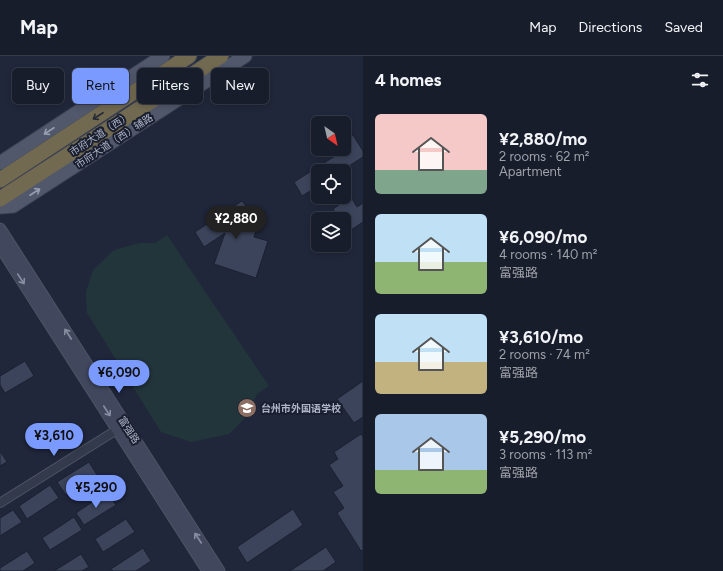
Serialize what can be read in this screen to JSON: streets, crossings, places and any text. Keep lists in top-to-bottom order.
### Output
{
  "streets": {
    "highway": ["市府大道（西）"],
    "main road": ["市府大道（西）辅路", "富强路"]
  },
  "places": {
    "school or university": ["台州市外国语学校"]
  },
  "north": "bottom right",
  "page": {
    "header": "Map",
    "nav": ["Map", "Directions", "Saved"],
    "heading": "4 homes",
    "chip": [
      "Buy",
      "Rent",
      "Filters",
      "New"
    ],
    "list": [
      {
        "name": "¥2,880/mo",
        "note": "2 rooms · 62 m² · Apartment"
      },
      {
        "name": "¥6,090/mo",
        "note": "4 rooms · 140 m² · 富强路"
      },
      {
        "name": "¥3,610/mo",
        "note": "2 rooms · 74 m² · 富强路"
      },
      {
        "name": "¥5,290/mo",
        "note": "3 rooms · 113 m² · 富强路"
      }
    ],
    "price": [
      "¥2,880",
      "¥6,090",
      "¥3,610",
      "¥5,290"
    ]
  }
}
